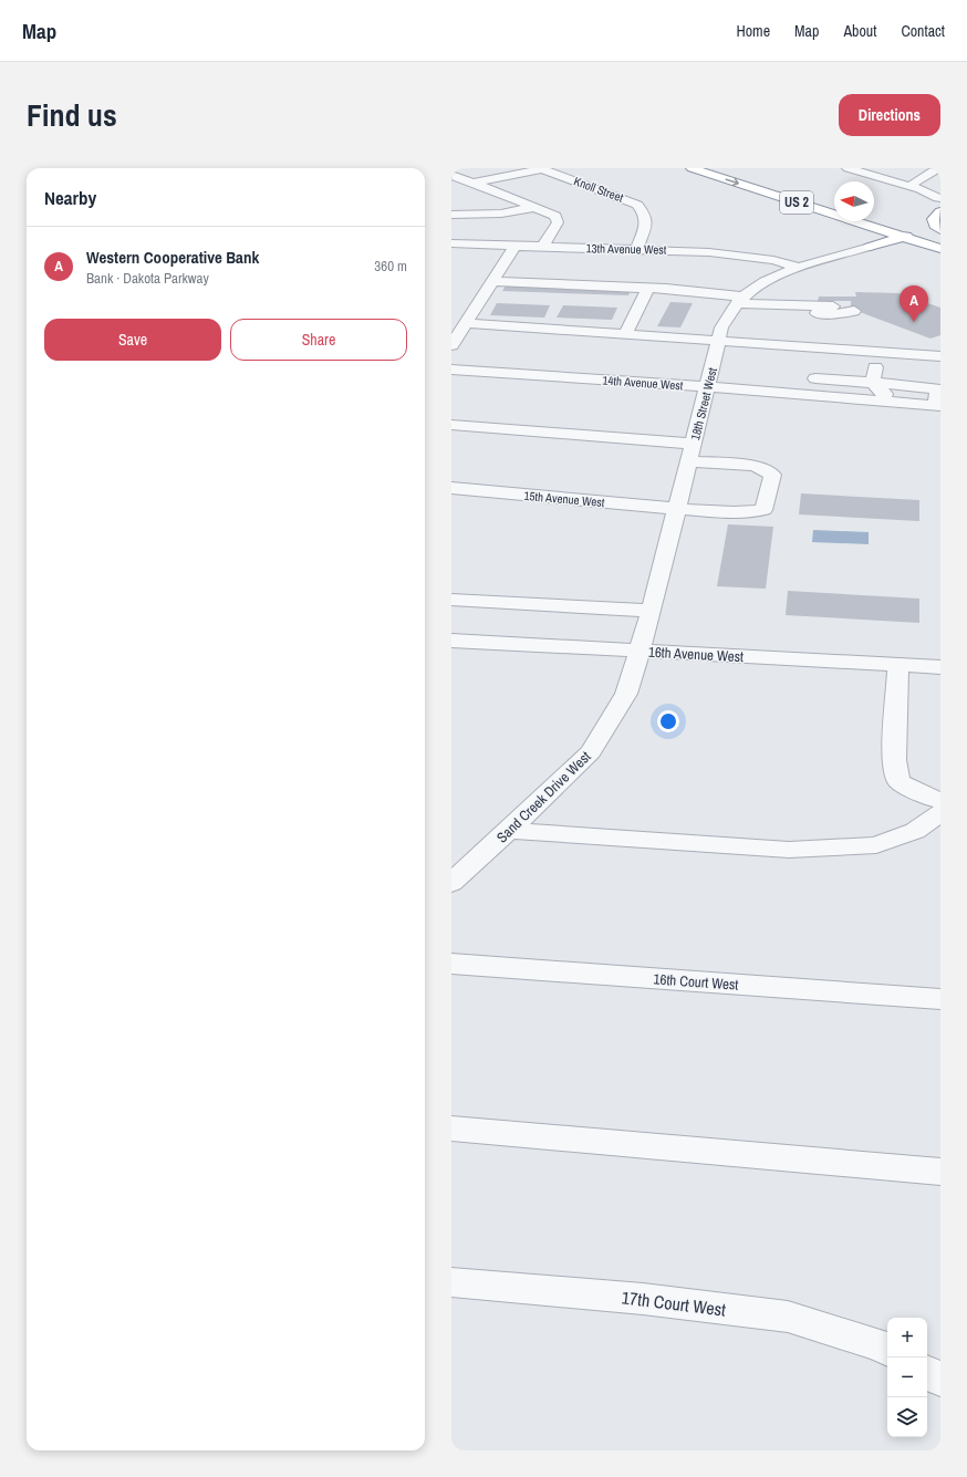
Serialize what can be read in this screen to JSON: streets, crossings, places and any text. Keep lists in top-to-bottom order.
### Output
{
  "streets": {
    "highway": ["US 2"],
    "street": [
      "Knoll Street",
      "13th Avenue West",
      "14th Avenue West",
      "18th Street West",
      "15th Avenue West",
      "16th Avenue West",
      "Sand Creek Drive West",
      "16th Court West",
      "17th Court West"
    ]
  },
  "crossings": [
    ["Knoll Street", "13th Avenue West"],
    ["13th Avenue West", "18th Street West"],
    ["14th Avenue West", "18th Street West"],
    ["18th Street West", "15th Avenue West"],
    ["18th Street West", "16th Avenue West"],
    ["18th Street West", "Sand Creek Drive West"],
    ["16th Avenue West", "Sand Creek Drive West"]
  ],
  "north": "left",
  "page": {
    "header": "Map",
    "nav": [
      "Home",
      "Map",
      "About",
      "Contact"
    ],
    "title": "Find us",
    "buttons": [
      "Directions",
      ["Save", "Share"]
    ],
    "heading": "Nearby",
    "list": [
      {
        "mark": "A",
        "name": "Western Cooperative Bank",
        "note": "Bank · Dakota Parkway",
        "value": "360 m"
      }
    ],
    "pins": "A",
    "map_buttons": ["+", "−"]
  }
}
